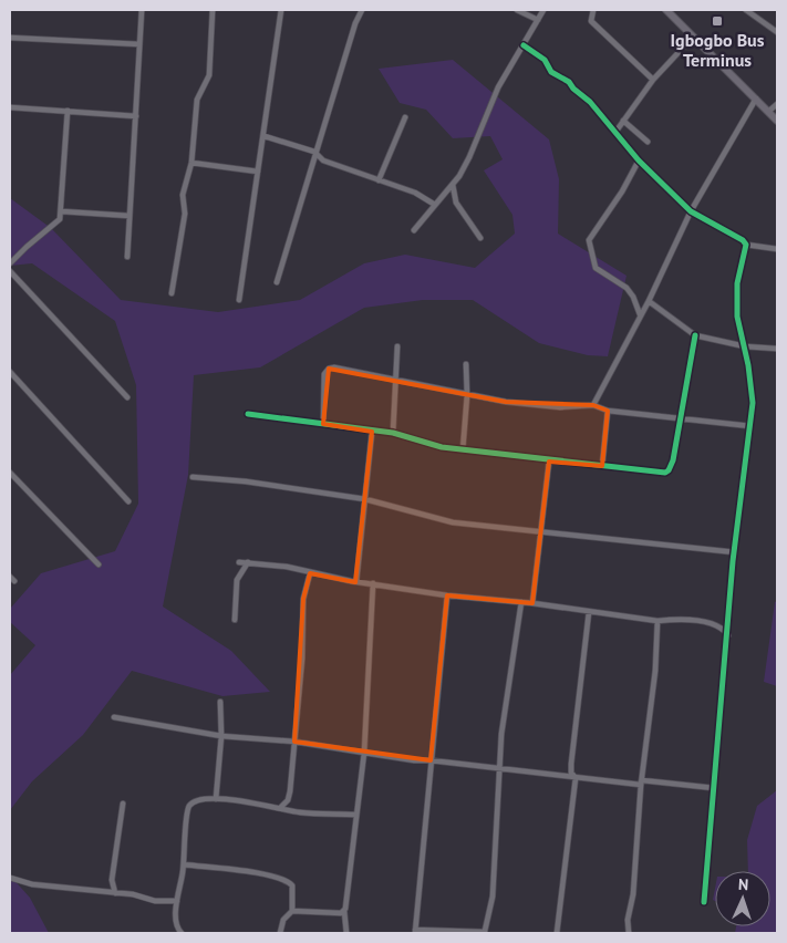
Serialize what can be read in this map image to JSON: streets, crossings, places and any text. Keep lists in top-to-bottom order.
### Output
{
  "places": {
    "transit": ["Igbogbo Bus Terminus"]
  },
  "north": "top"
}
